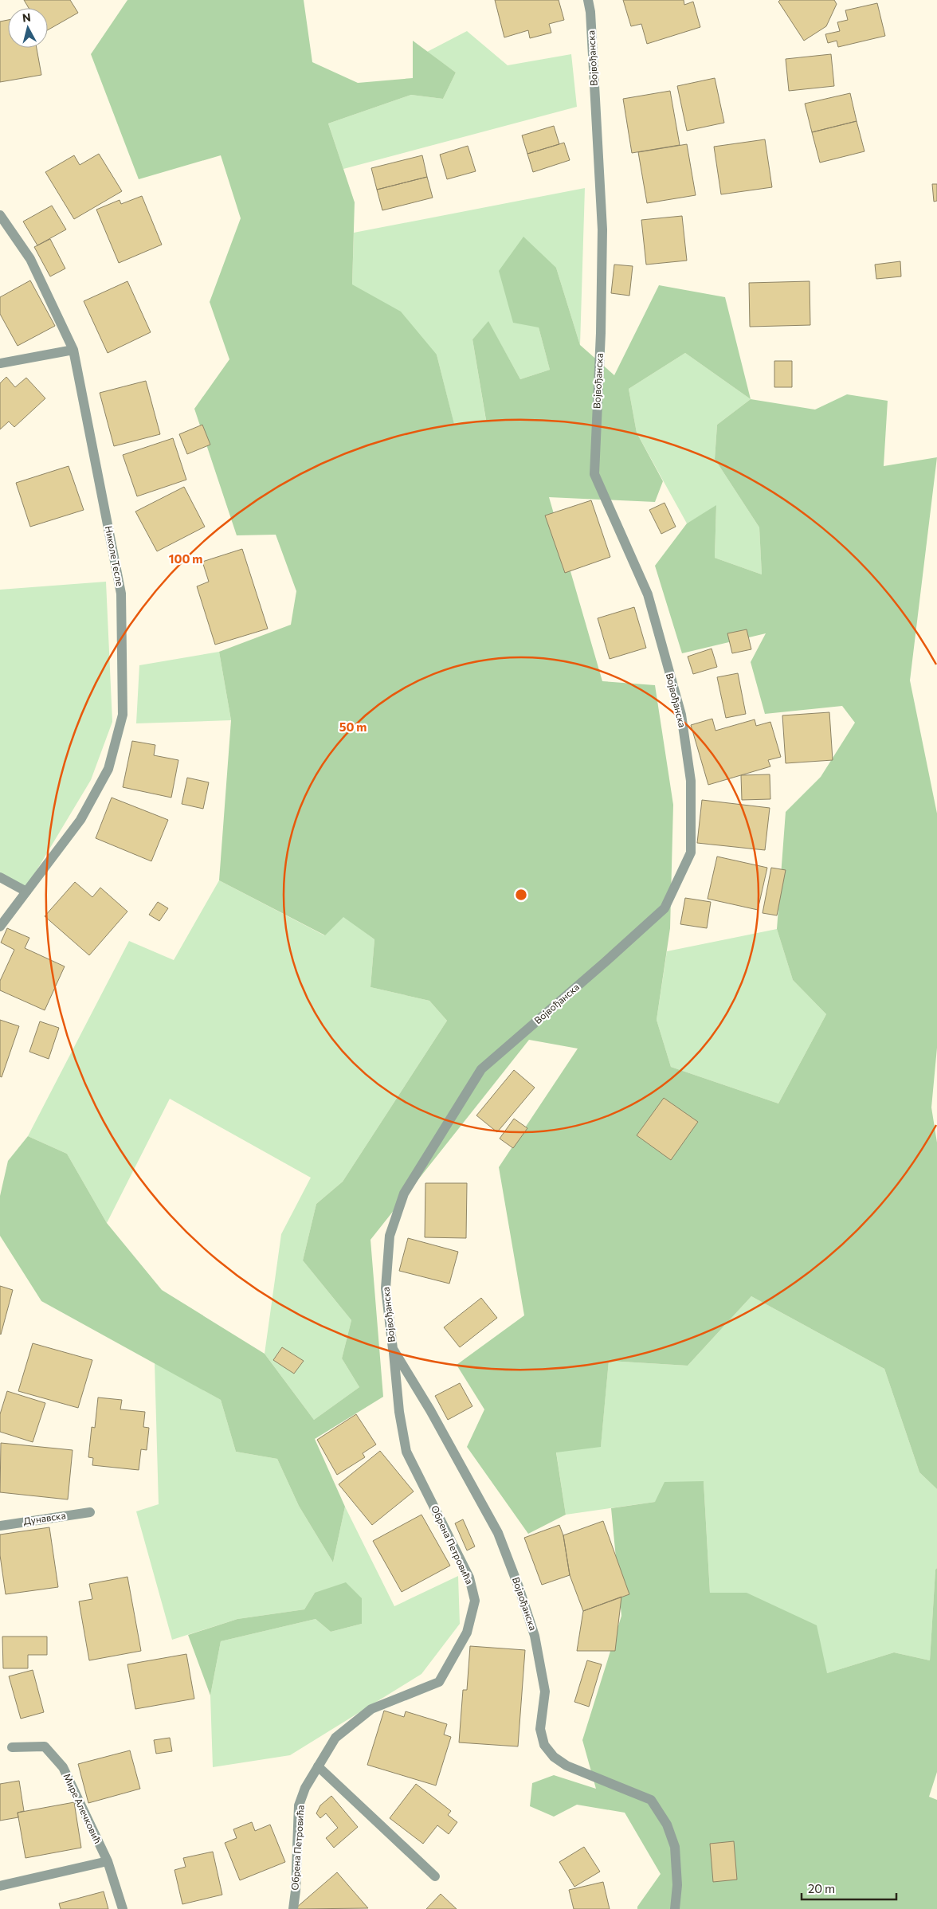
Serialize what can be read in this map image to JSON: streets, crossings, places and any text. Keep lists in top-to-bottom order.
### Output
{
  "streets": {
    "street": [
      "Војвођанска",
      "Николе Тесле",
      "Дунавска",
      "Обрена Петровића",
      "Мире Алечковић"
    ]
  },
  "crossings": [
    ["Војвођанска", "Обрена Петровића"]
  ],
  "scale_bar": "20 m",
  "north": "top",
  "rings": ["100 m", "50 m"]
}
